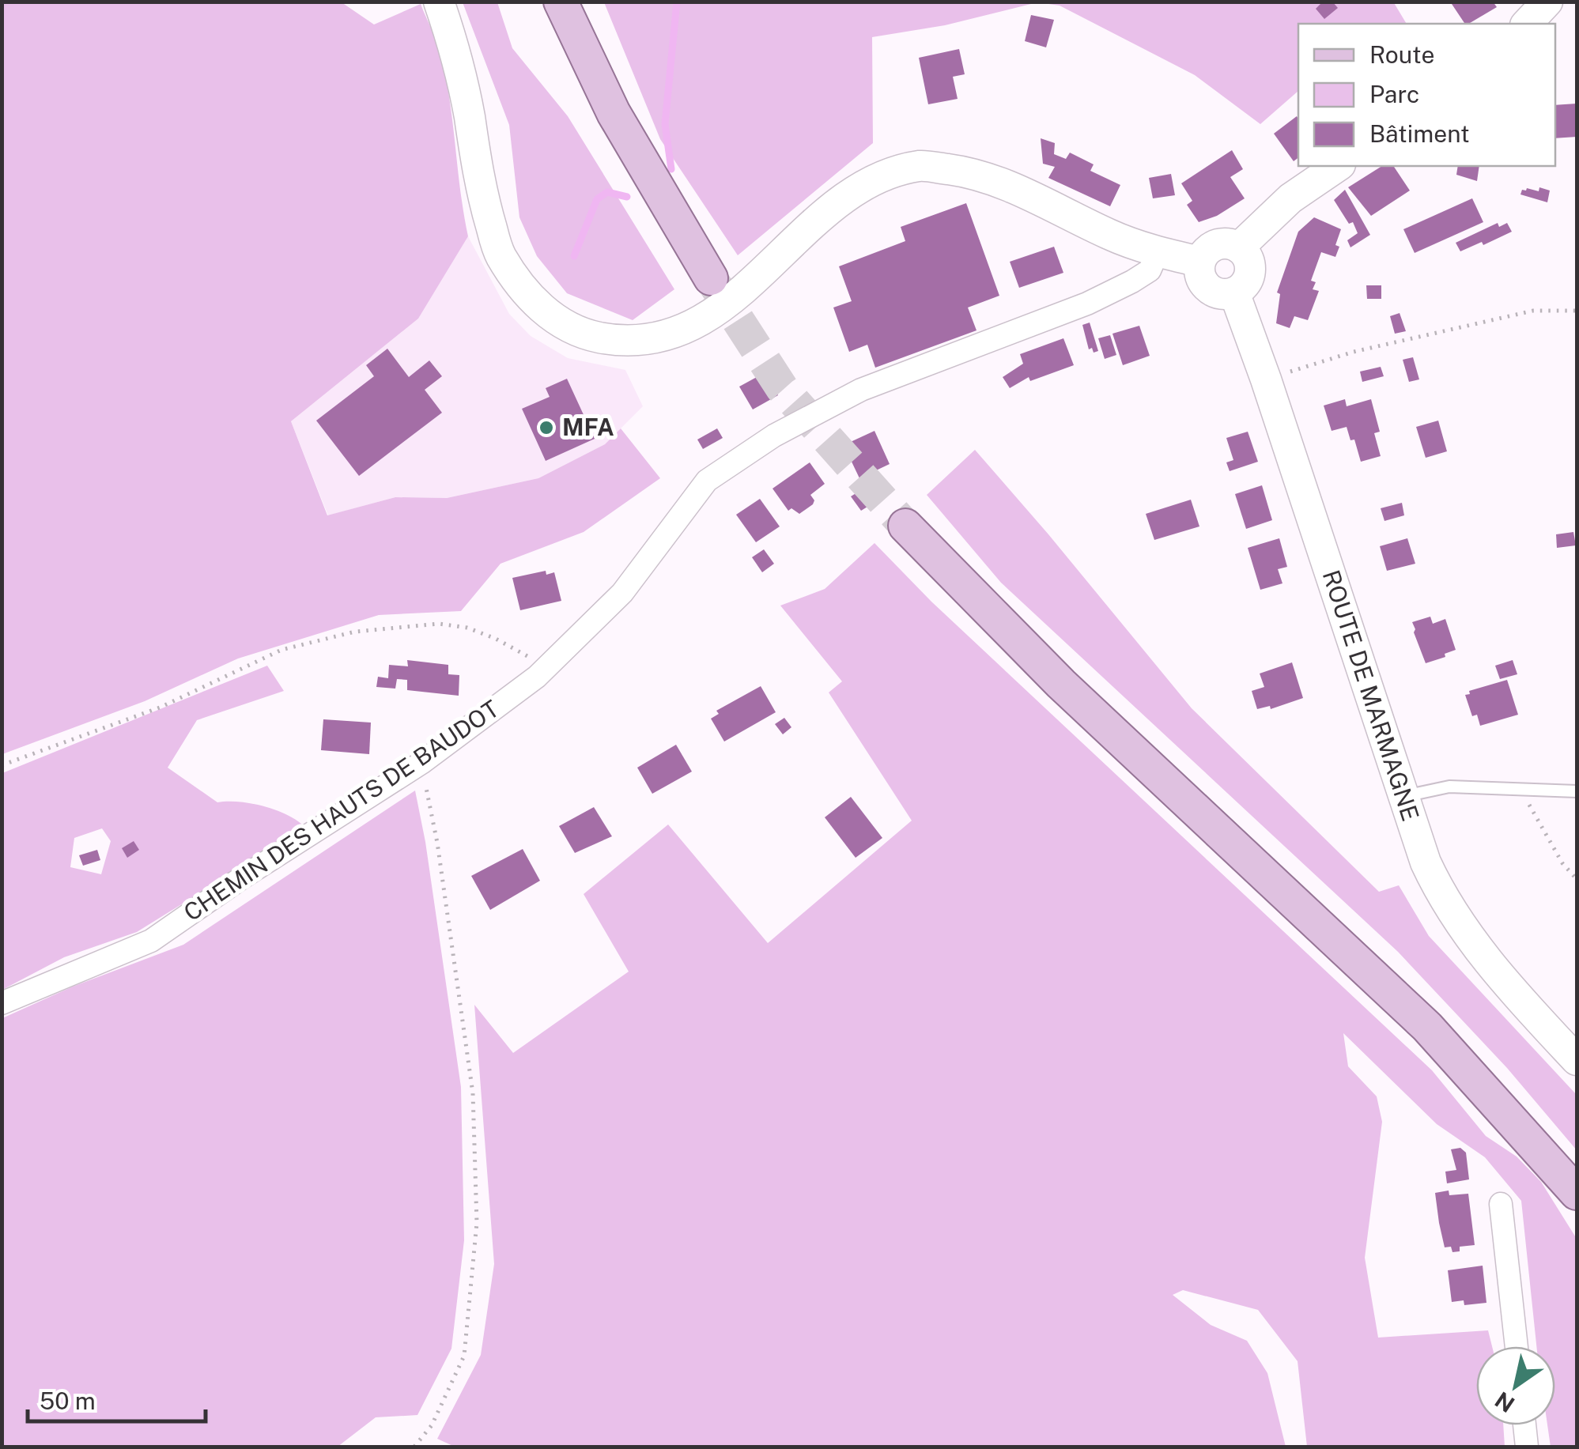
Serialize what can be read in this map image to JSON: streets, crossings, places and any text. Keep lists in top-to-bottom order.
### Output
{
  "streets": {
    "main road": ["ROUTE DE MARMAGNE"],
    "street": ["CHEMIN DES HAUTS DE BAUDOT"]
  },
  "places": ["MFA"],
  "legend": ["Route", "Parc", "Bâtiment"],
  "scale_bar": "50 m",
  "north": "bottom left"
}
